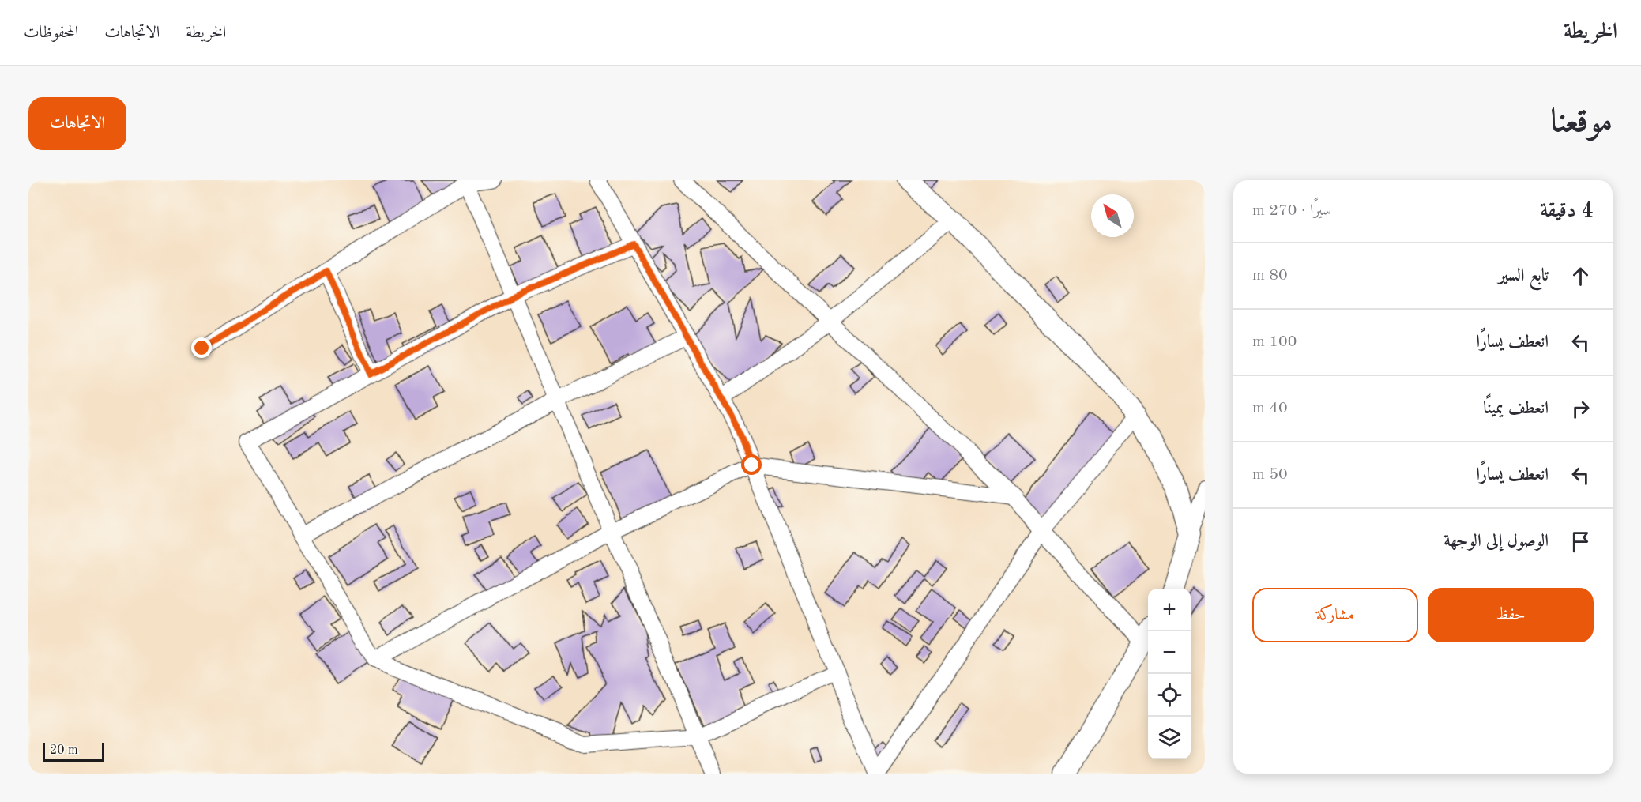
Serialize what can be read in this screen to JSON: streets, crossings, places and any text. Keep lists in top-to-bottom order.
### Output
{
  "scale_bar": "20 m",
  "north": "top left",
  "page": {
    "header": "الخريطة",
    "nav": ["الخريطة", "الاتجاهات", "المحفوظات"],
    "title": "موقعنا",
    "buttons": [
      "الاتجاهات",
      ["حفظ", "مشاركة"]
    ],
    "heading": ["4 دقيقة", "سيرًا · 270 m"],
    "list": [
      ["تابع السير", "80 m"],
      ["انعطف يسارًا", "100 m"],
      ["انعطف يمينًا", "40 m"],
      ["انعطف يسارًا", "50 m"],
      "الوصول إلى الوجهة"
    ],
    "map_buttons": ["+", "−"],
    "scale": "20 m"
  }
}
